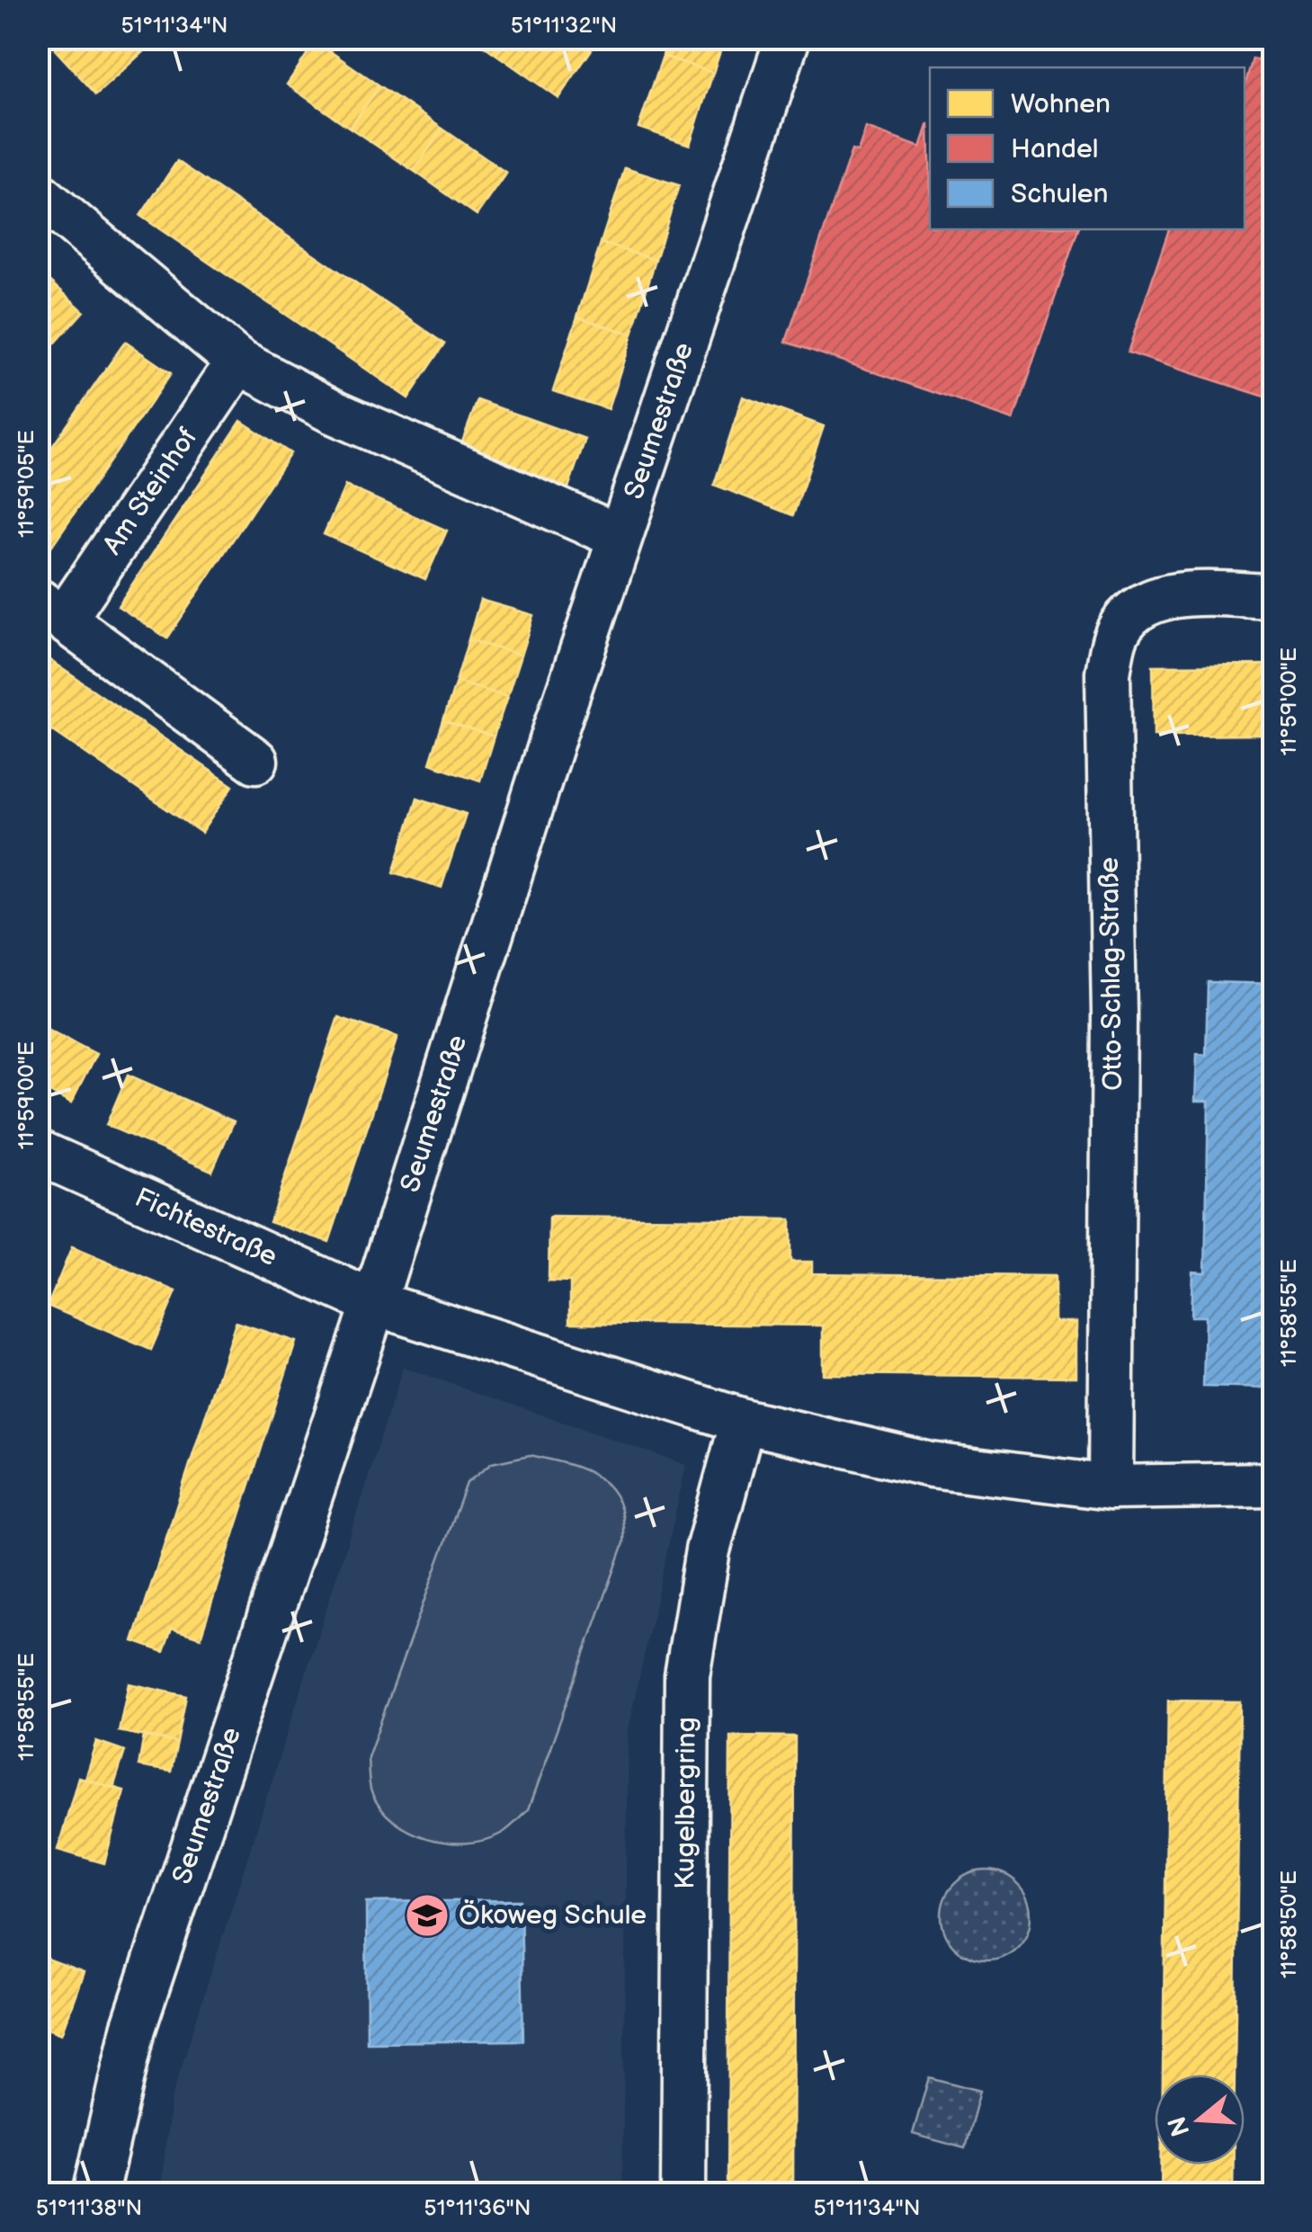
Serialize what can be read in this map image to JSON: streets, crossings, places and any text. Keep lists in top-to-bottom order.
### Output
{
  "streets": {
    "street": [
      "Seumestraße",
      "Am Steinhof",
      "Otto-Schlag-Straße",
      "Fichtestraße",
      "Kugelbergring"
    ]
  },
  "crossings": [
    ["Seumestraße", "Fichtestraße"]
  ],
  "places": {
    "school or university": ["Ökoweg Schule"]
  },
  "legend": ["Wohnen", "Handel", "Schulen"],
  "north": "left",
  "coordinates": [
    "51°11'34\"N",
    "51°11'32\"N",
    "11°59'05\"E",
    "11°59'00\"E",
    "11°58'55\"E",
    "11°58'50\"E",
    "51°11'38\"N",
    "51°11'36\"N"
  ]
}
